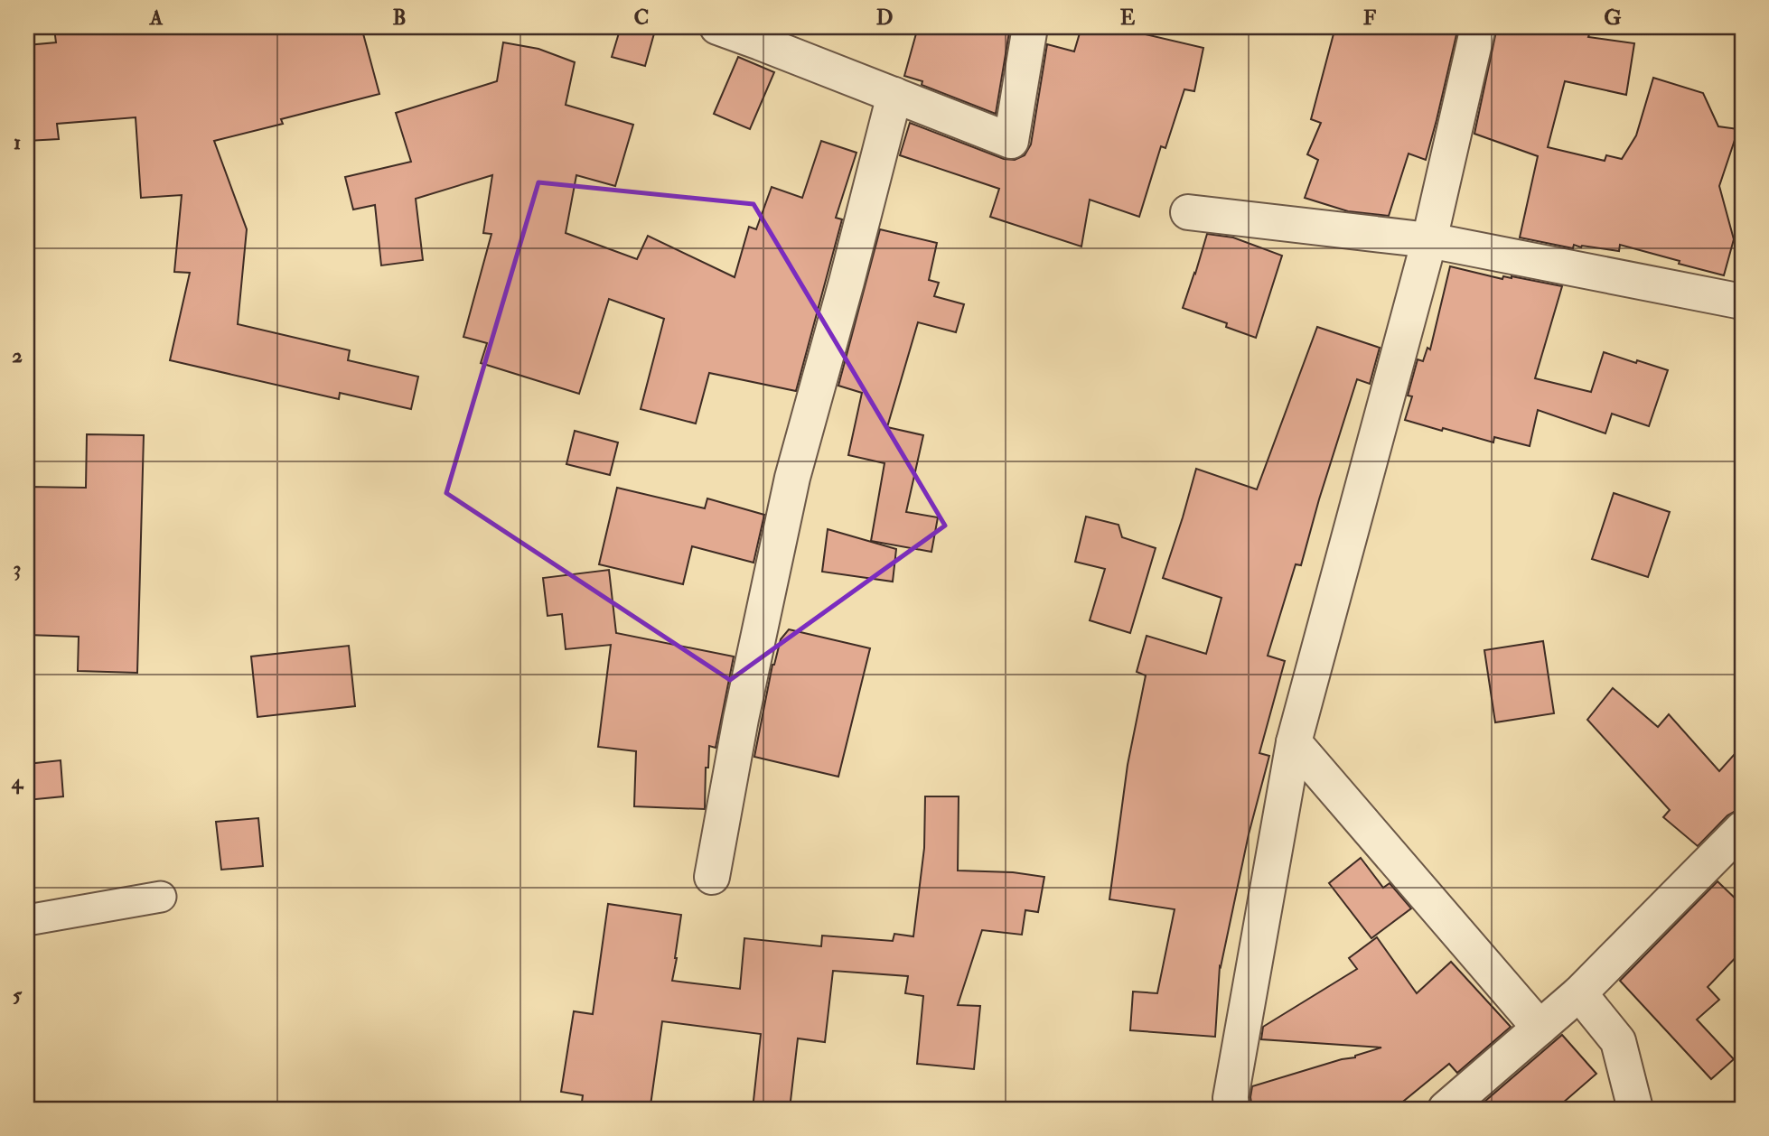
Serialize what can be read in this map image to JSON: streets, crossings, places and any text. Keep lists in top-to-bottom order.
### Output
{
  "grid": {
    "columns": [
      "A",
      "B",
      "C",
      "D",
      "E",
      "F",
      "G"
    ],
    "rows": [
      "1",
      "2",
      "3",
      "4",
      "5"
    ]
  }
}
